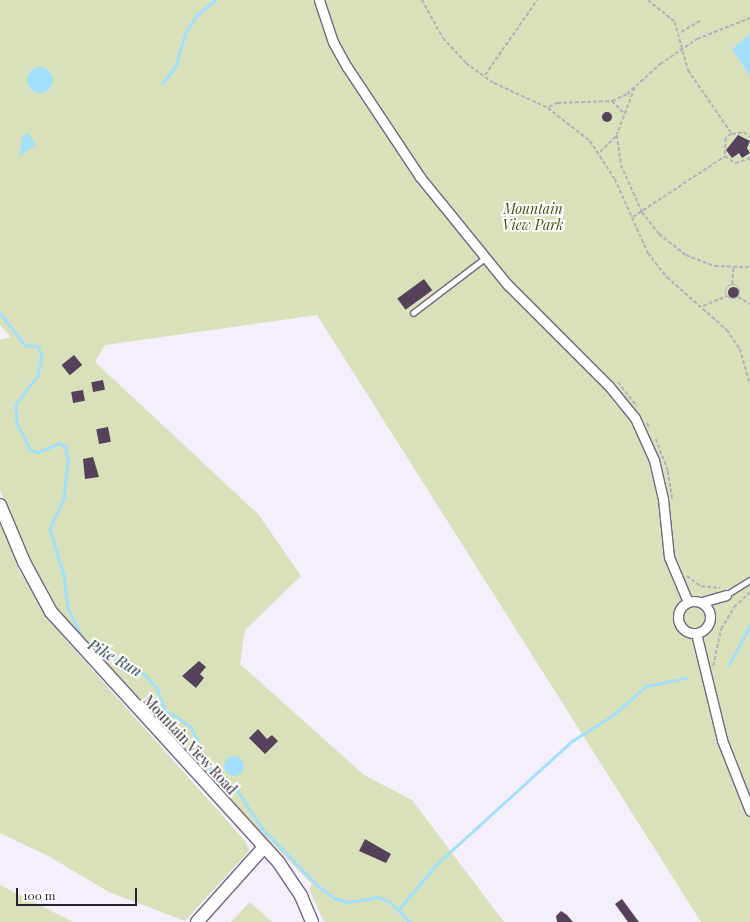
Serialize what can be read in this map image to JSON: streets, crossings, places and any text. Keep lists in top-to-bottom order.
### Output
{
  "streets": {
    "street": ["Mountain View Road"]
  },
  "water": ["Pike Run"],
  "parks": ["Mountain View Park"],
  "scale_bar": "100 m"
}
